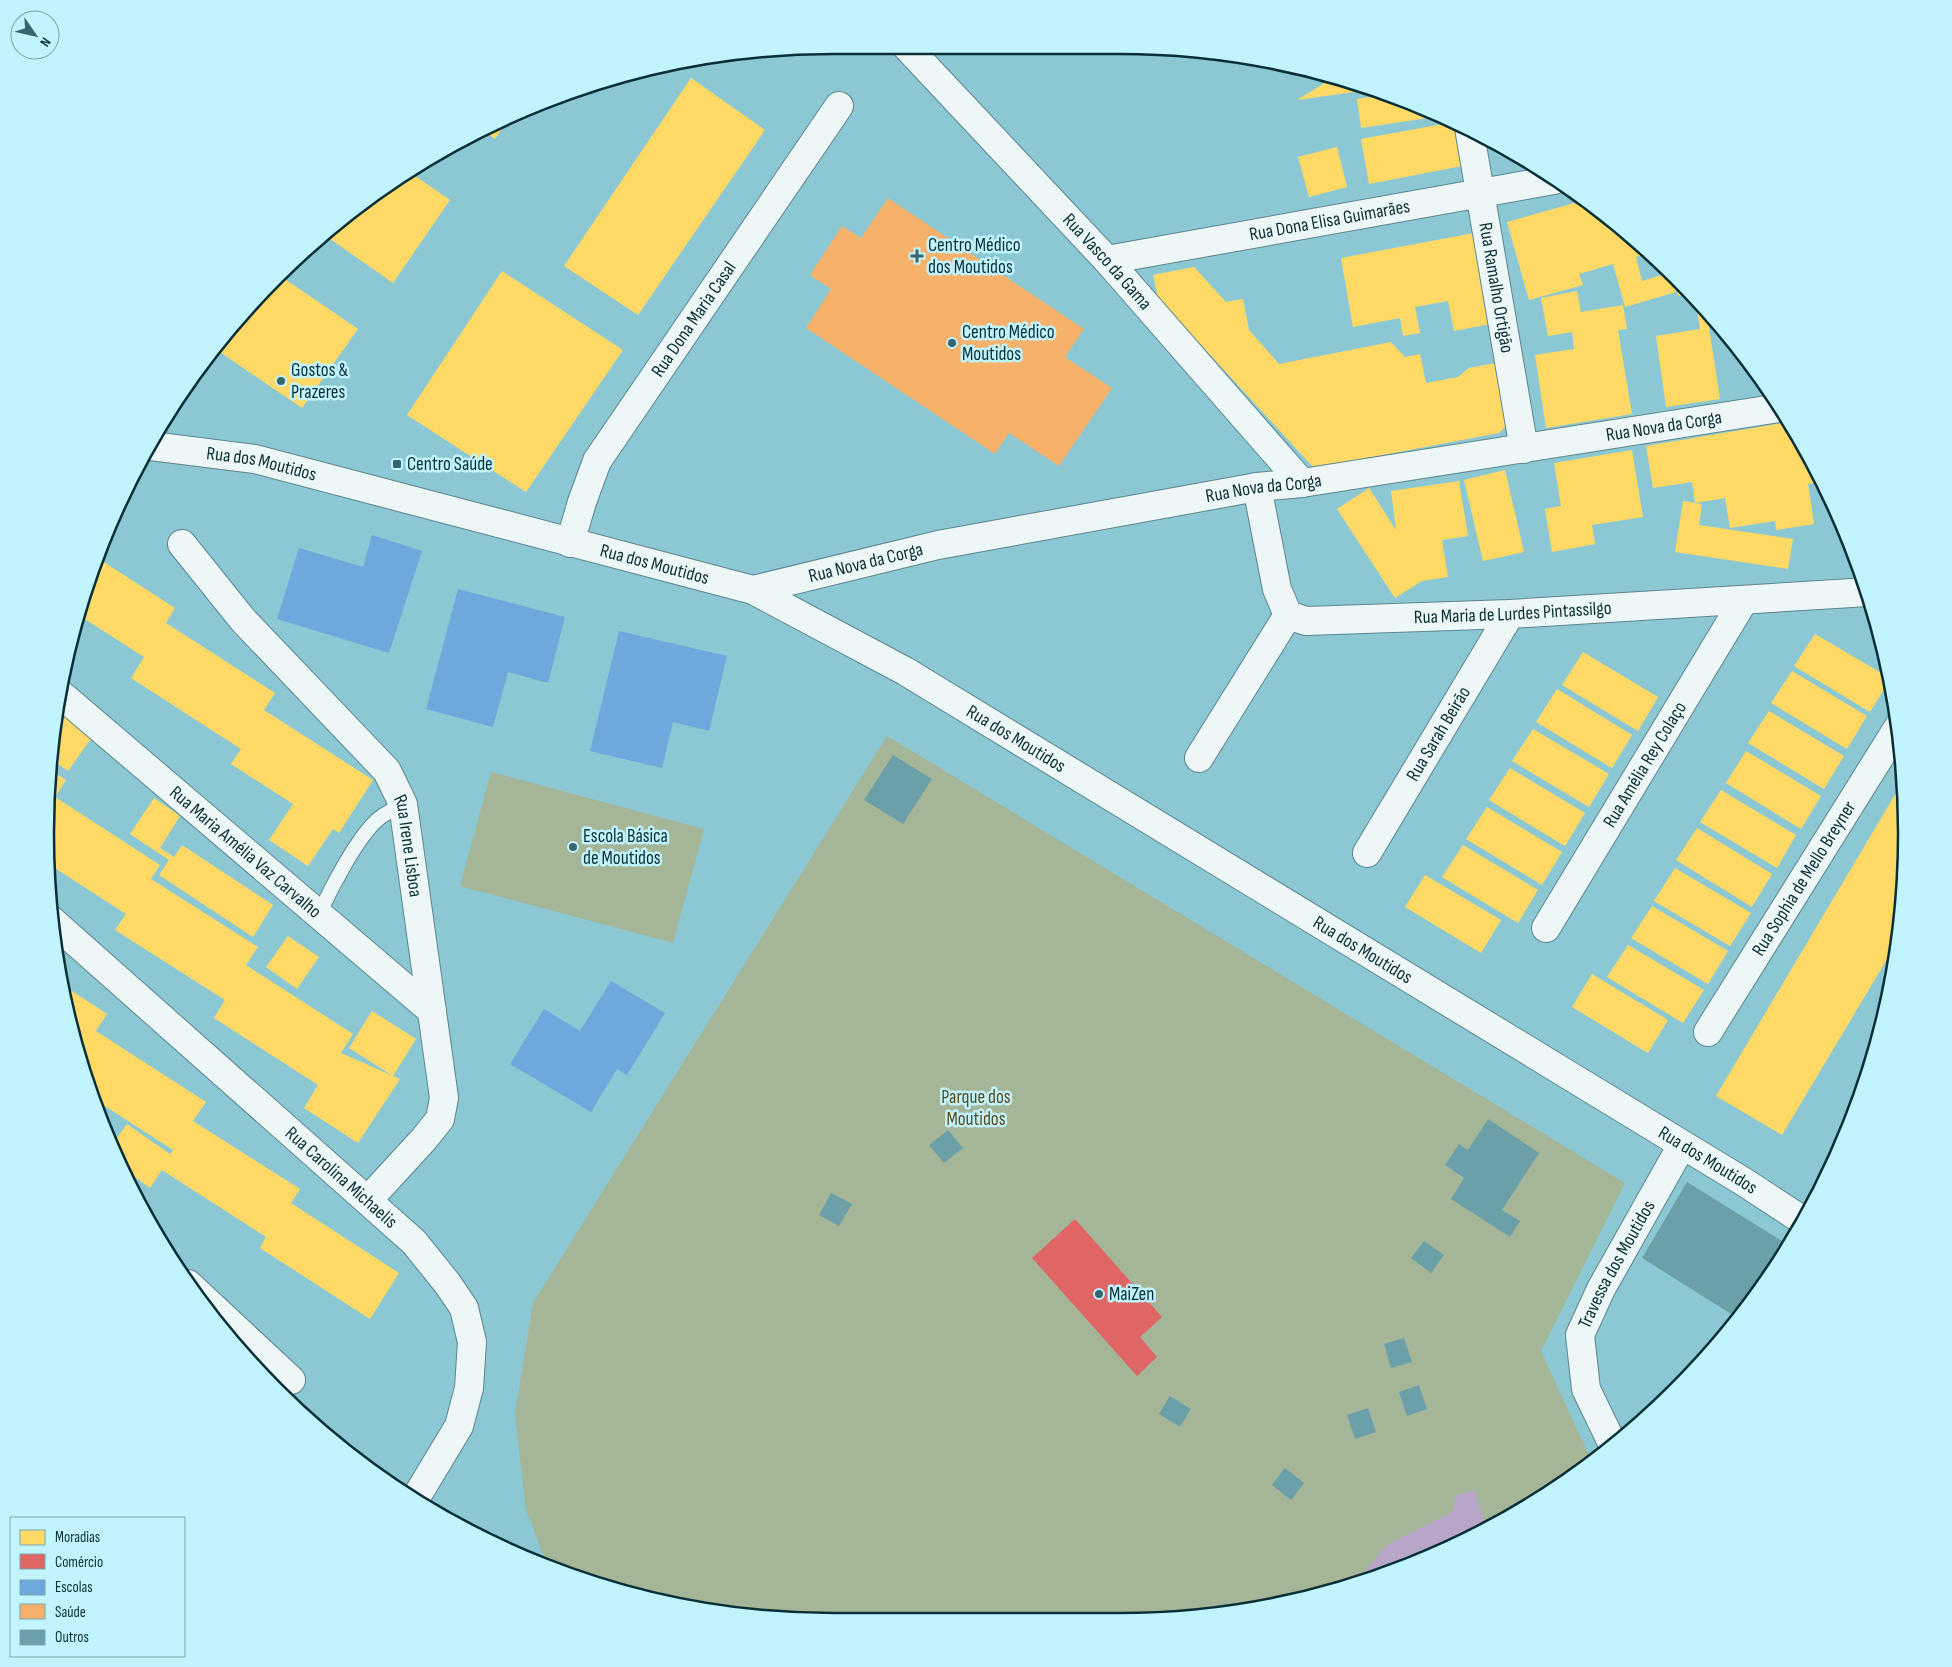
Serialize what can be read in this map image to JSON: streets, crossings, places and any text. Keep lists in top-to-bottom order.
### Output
{
  "streets": {
    "street": [
      "Rua Dona Elisa Guimarães",
      "Rua Vasco da Gama",
      "Rua Ramalho Ortigão",
      "Rua Dona Maria Casal",
      "Rua Nova da Corga",
      "Rua dos Moutidos",
      "Rua Maria de Lurdes Pintassilgo",
      "Rua Sarah Beirão",
      "Rua Amélia Rey Colaço",
      "Rua Irene Lisboa",
      "Rua Maria Amélia Vaz Carvalho",
      "Rua Sophia de Mello Breyner",
      "Rua Carolina Michaelis",
      "Travessa dos Moutidos"
    ]
  },
  "crossings": [
    ["Rua Dona Elisa Guimarães", "Rua Vasco da Gama"],
    ["Rua Dona Elisa Guimarães", "Rua Ramalho Ortigão"],
    ["Rua Vasco da Gama", "Rua Nova da Corga"],
    ["Rua Ramalho Ortigão", "Rua Nova da Corga"],
    ["Rua Dona Maria Casal", "Rua dos Moutidos"],
    ["Rua Nova da Corga", "Rua dos Moutidos"],
    ["Rua dos Moutidos", "Travessa dos Moutidos"],
    ["Rua Maria de Lurdes Pintassilgo", "Rua Sarah Beirão"],
    ["Rua Maria de Lurdes Pintassilgo", "Rua Amélia Rey Colaço"],
    ["Rua Irene Lisboa", "Rua Maria Amélia Vaz Carvalho"],
    ["Rua Irene Lisboa", "Rua Carolina Michaelis"]
  ],
  "parks": ["Parque dos Moutidos"],
  "places": {
    "health": ["Centro Médico dos Moutidos"],
    "other": [
      "Centro Médico Moutidos",
      "Gostos & Prazeres",
      "Escola Básica de Moutidos",
      "MaiZen"
    ],
    "transit": ["Centro Saúde"]
  },
  "legend": [
    "Moradias",
    "Comércio",
    "Escolas",
    "Saúde",
    "Outros"
  ],
  "north": "bottom right"
}
